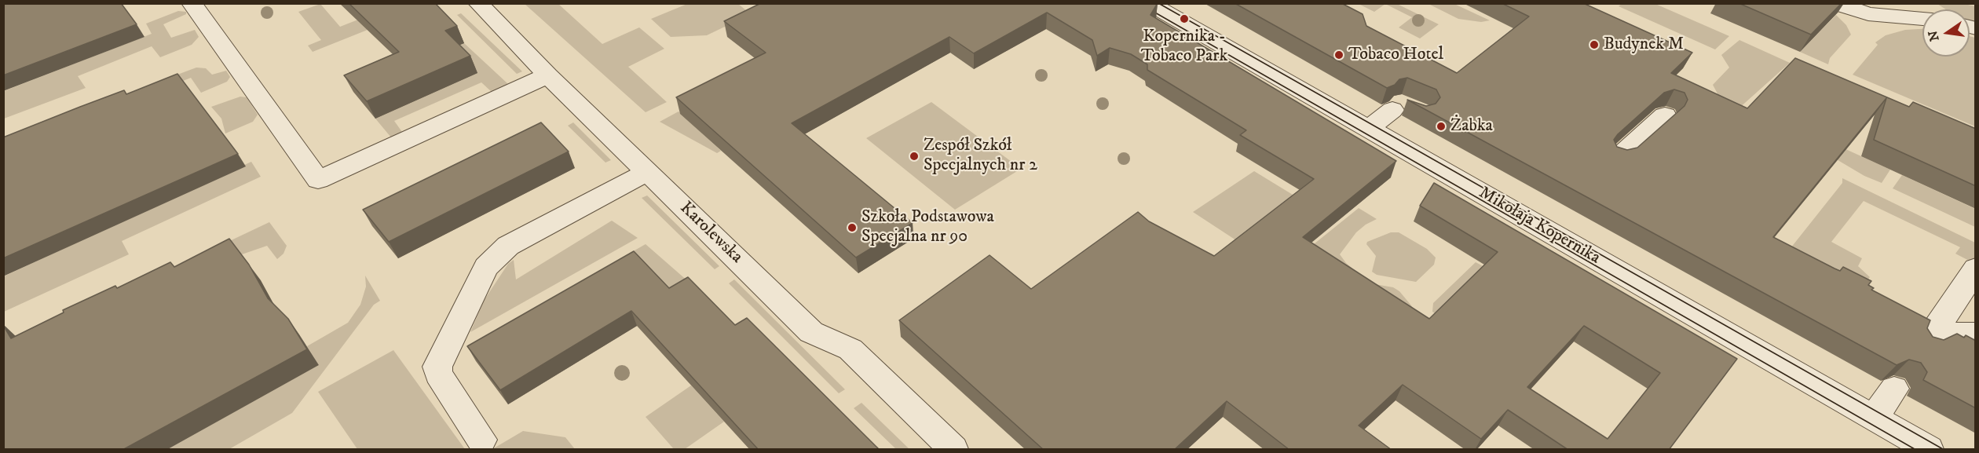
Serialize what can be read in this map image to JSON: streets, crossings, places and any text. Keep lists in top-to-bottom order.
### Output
{
  "streets": {
    "street": ["Mikołaja Kopernika", "Karolewska"]
  },
  "places": [
    "Kopernika - Tobaco Park",
    "Budynek M",
    "Tobaco Hotel",
    "Żabka",
    "Zespół Szkół Specjalnych nr 2",
    "Szkoła Podstawowa Specjalna nr 90"
  ],
  "north": "left"
}
